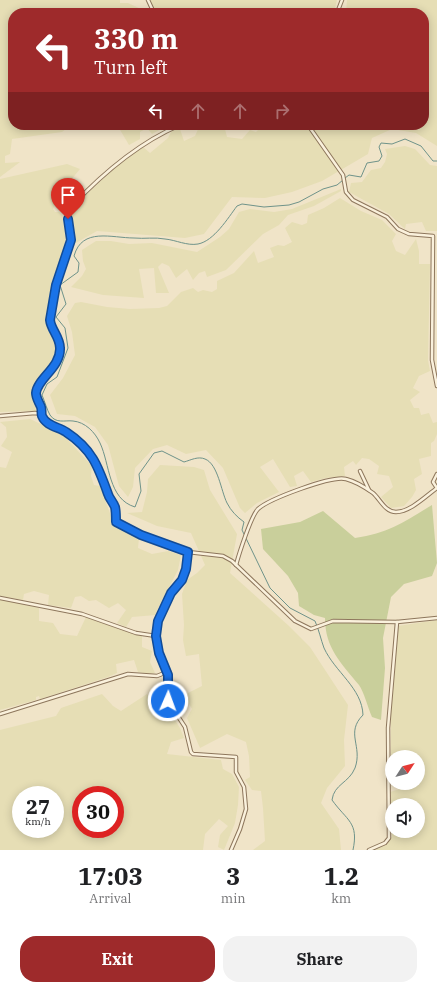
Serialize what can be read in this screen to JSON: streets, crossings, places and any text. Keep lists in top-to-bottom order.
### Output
{
  "north": "top right",
  "page": {
    "turn": ["330 m", "Turn left"],
    "speed": "27 km/h",
    "limit": "30",
    "eta": [
      "17:03",
      "Arrival",
      "3",
      "min",
      "1.2",
      "km"
    ],
    "buttons": ["Exit", "Share"]
  }
}
